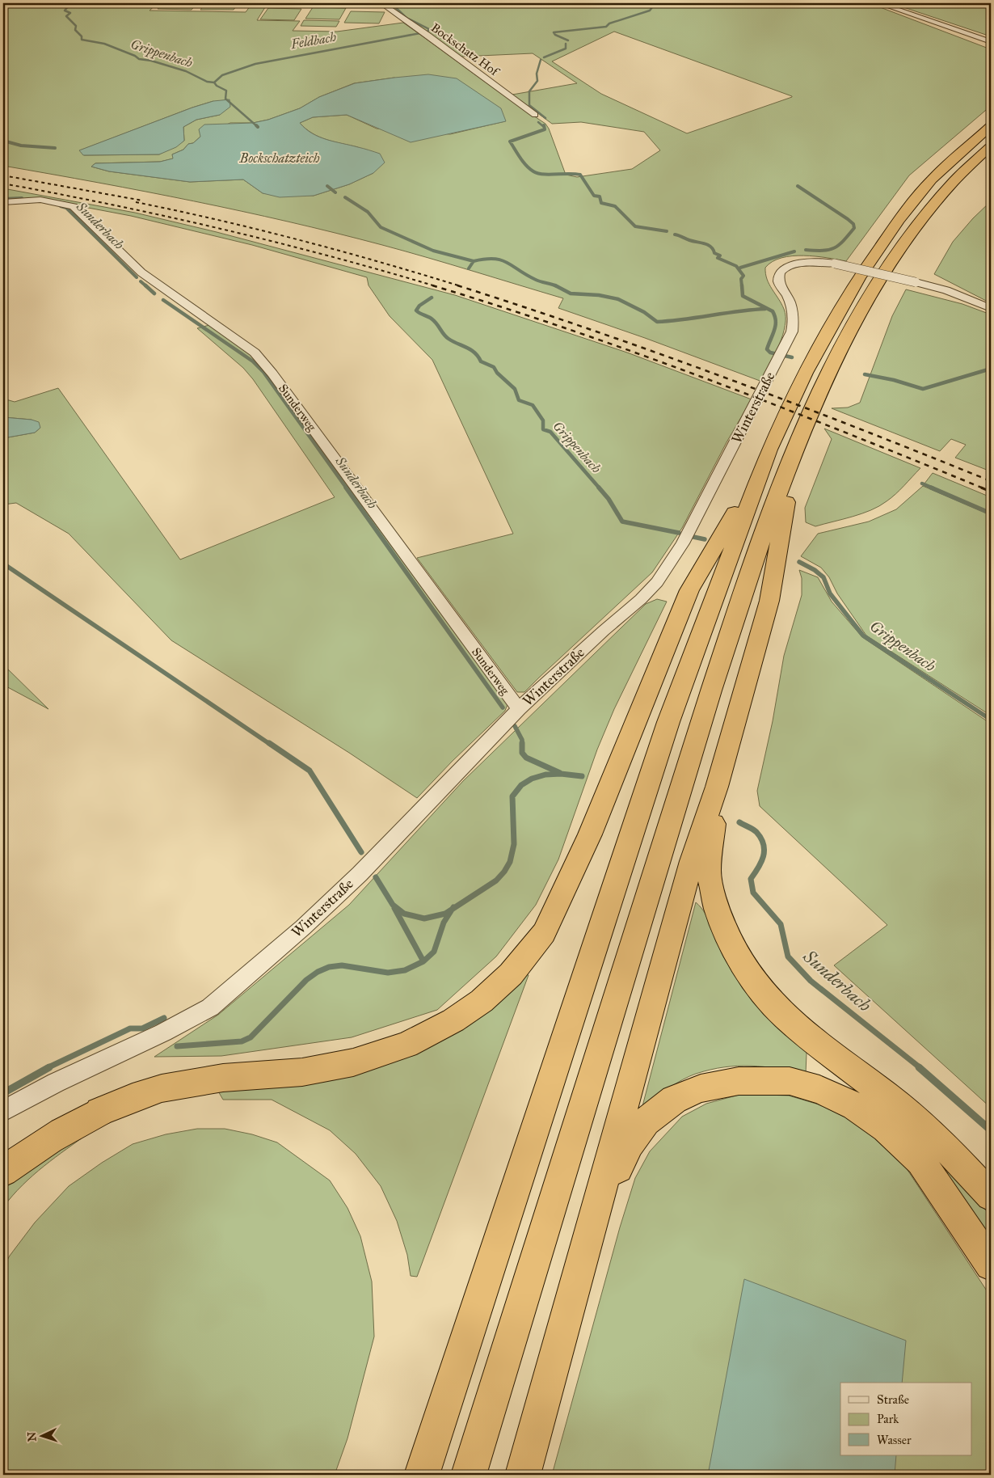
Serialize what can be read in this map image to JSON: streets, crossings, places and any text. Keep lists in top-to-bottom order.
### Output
{
  "streets": {
    "street": ["Bockschatz Hof", "Sunderweg", "Winterstraße"]
  },
  "crossings": [
    ["Sunderweg", "Winterstraße"]
  ],
  "water": [
    "Feldbach",
    "Grippenbach",
    "Bockschatzteich",
    "Sunderbach"
  ],
  "legend": ["Straße", "Park", "Wasser"],
  "north": "left"
}
